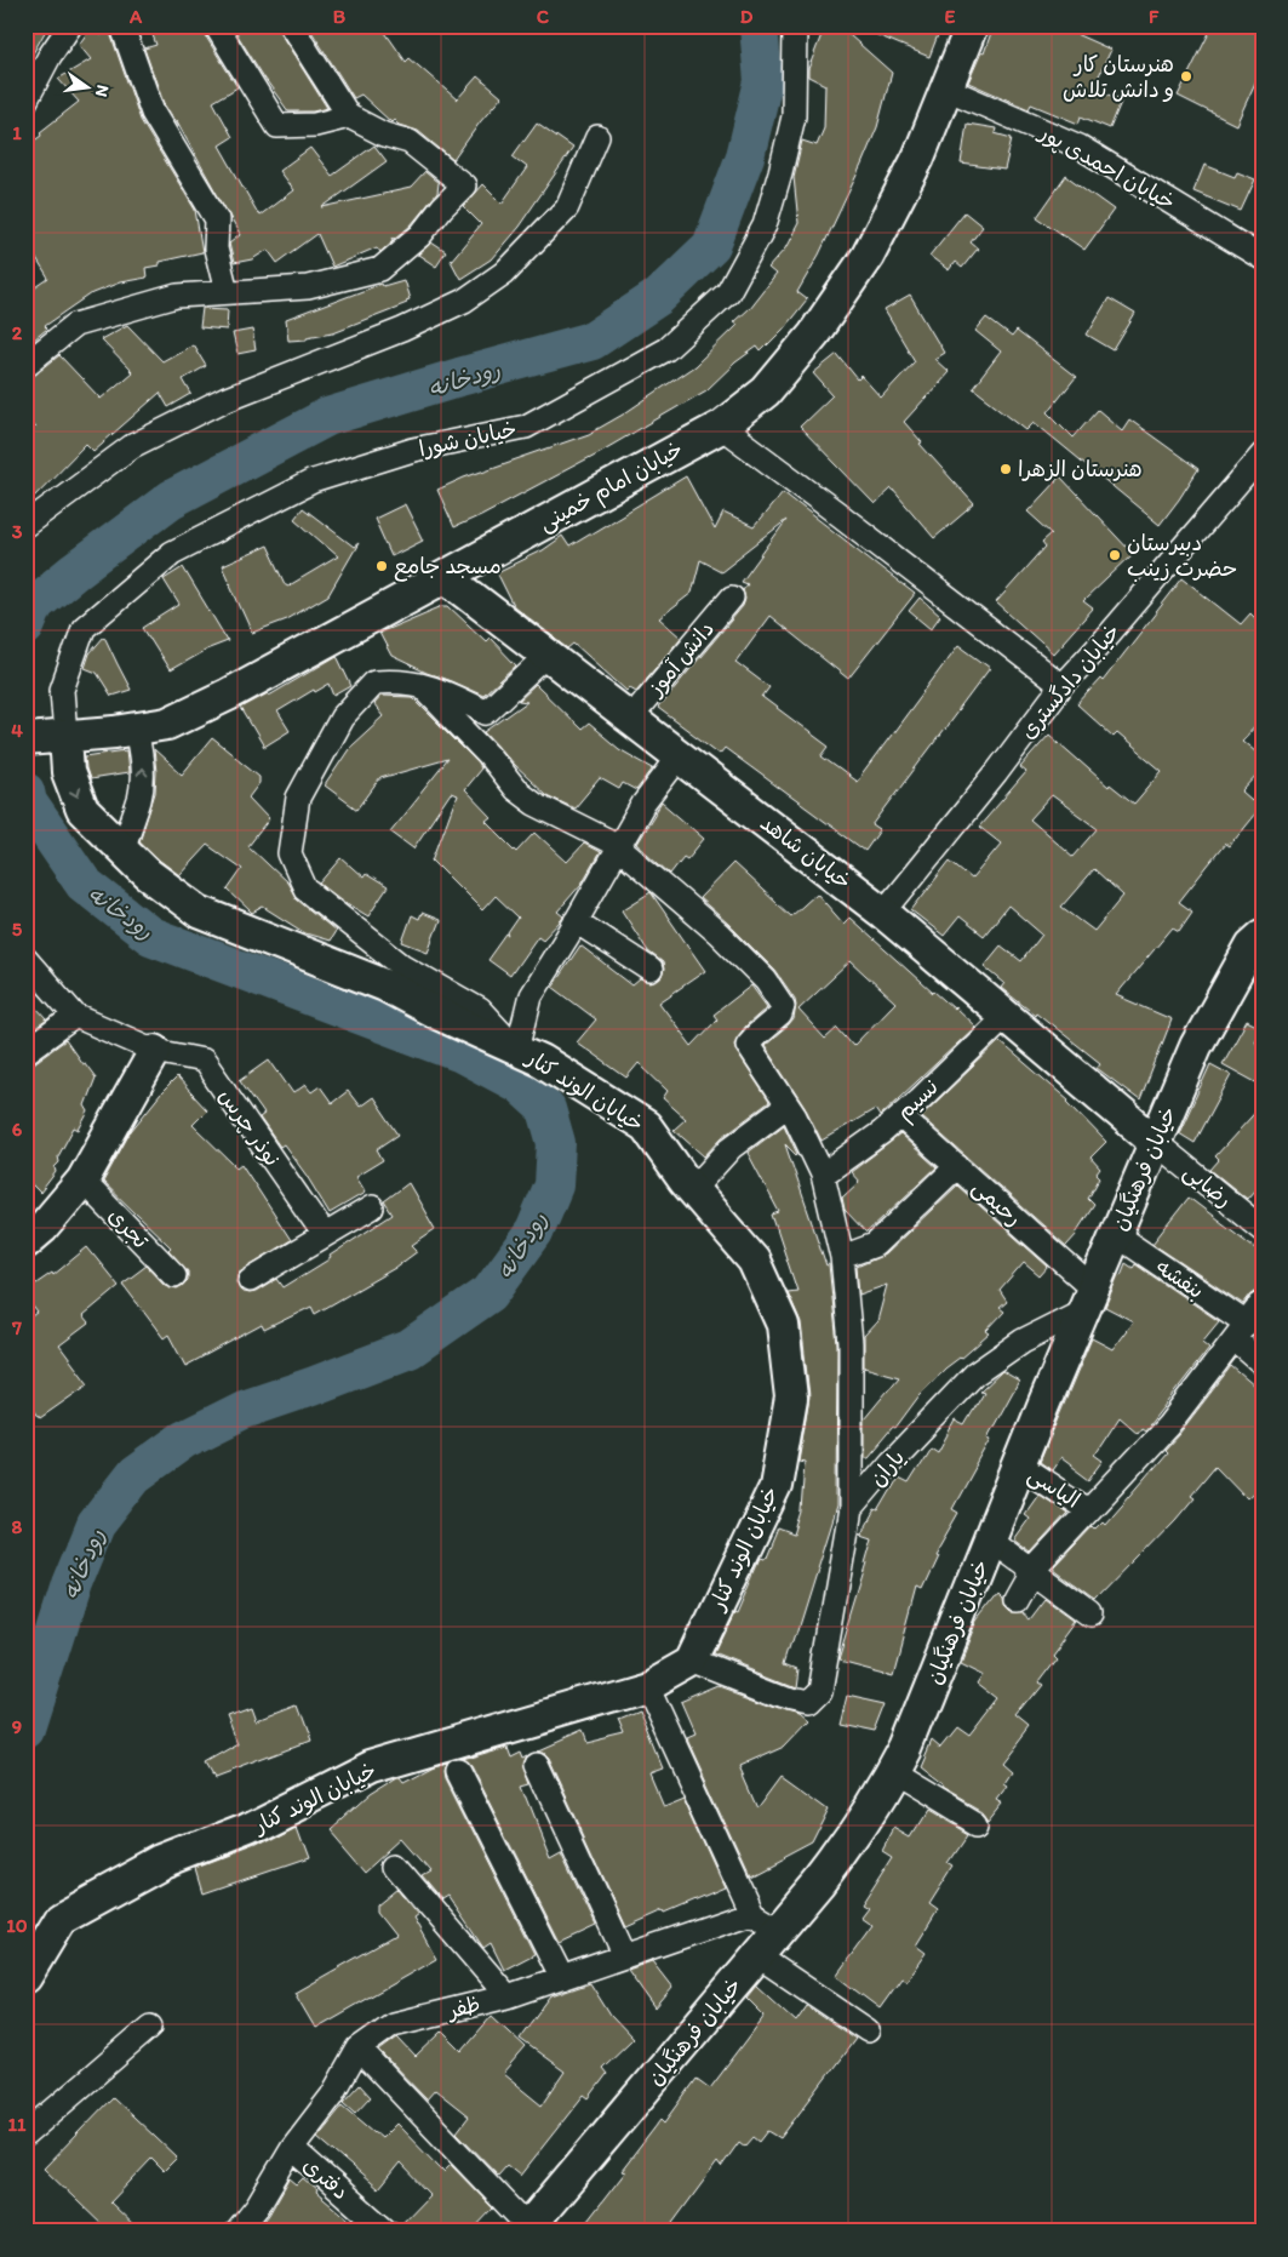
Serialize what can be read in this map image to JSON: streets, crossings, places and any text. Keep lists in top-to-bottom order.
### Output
{
  "streets": {
    "street": [
      "خیابان احمدی پور",
      "خیابان شورا",
      "خیابان امام خمینی",
      "دانش آموز",
      "خیابان دادگستری",
      "خیابان شاهد",
      "خیابان الوند کنار",
      "نسیم",
      "نوذر چرس",
      "خیابان فرهنگیان",
      "رضایی",
      "رحیمی",
      "تجری",
      "بنفشه",
      "یاران",
      "الیاسی",
      "ظفر",
      "دفتری"
    ]
  },
  "crossings": [
    ["خیابان احمدی پور", "خیابان امام خمینی"],
    ["خیابان شورا", "خیابان امام خمینی"],
    ["خیابان شورا", "خیابان الوند کنار"],
    ["خیابان امام خمینی", "خیابان شاهد"],
    ["خیابان امام خمینی", "خیابان الوند کنار"],
    ["دانش آموز", "خیابان شاهد"],
    ["خیابان دادگستری", "خیابان شاهد"],
    ["خیابان شاهد", "نسیم"],
    ["خیابان شاهد", "خیابان فرهنگیان"],
    ["خیابان شاهد", "رضایی"],
    ["خیابان الوند کنار", "یاران"],
    ["نسیم", "رحیمی"],
    ["خیابان فرهنگیان", "رضایی"],
    ["خیابان فرهنگیان", "رحیمی"],
    ["خیابان فرهنگیان", "بنفشه"],
    ["خیابان فرهنگیان", "یاران"],
    ["خیابان فرهنگیان", "الیاسی"],
    ["رحیمی", "یاران"],
    ["ظفر", "دفتری"]
  ],
  "water": ["رودخانه"],
  "places": [
    "هنرستان کار و دانش تلاش",
    "هنرستان الزهرا",
    "دبیرستان حضرت زینب",
    "مسجد جامع"
  ],
  "north": "right",
  "grid": {
    "columns": [
      "A",
      "B",
      "C",
      "D",
      "E",
      "F"
    ],
    "rows": [
      "1",
      "2",
      "3",
      "4",
      "5",
      "6",
      "7",
      "8",
      "9",
      "10",
      "11"
    ]
  }
}
